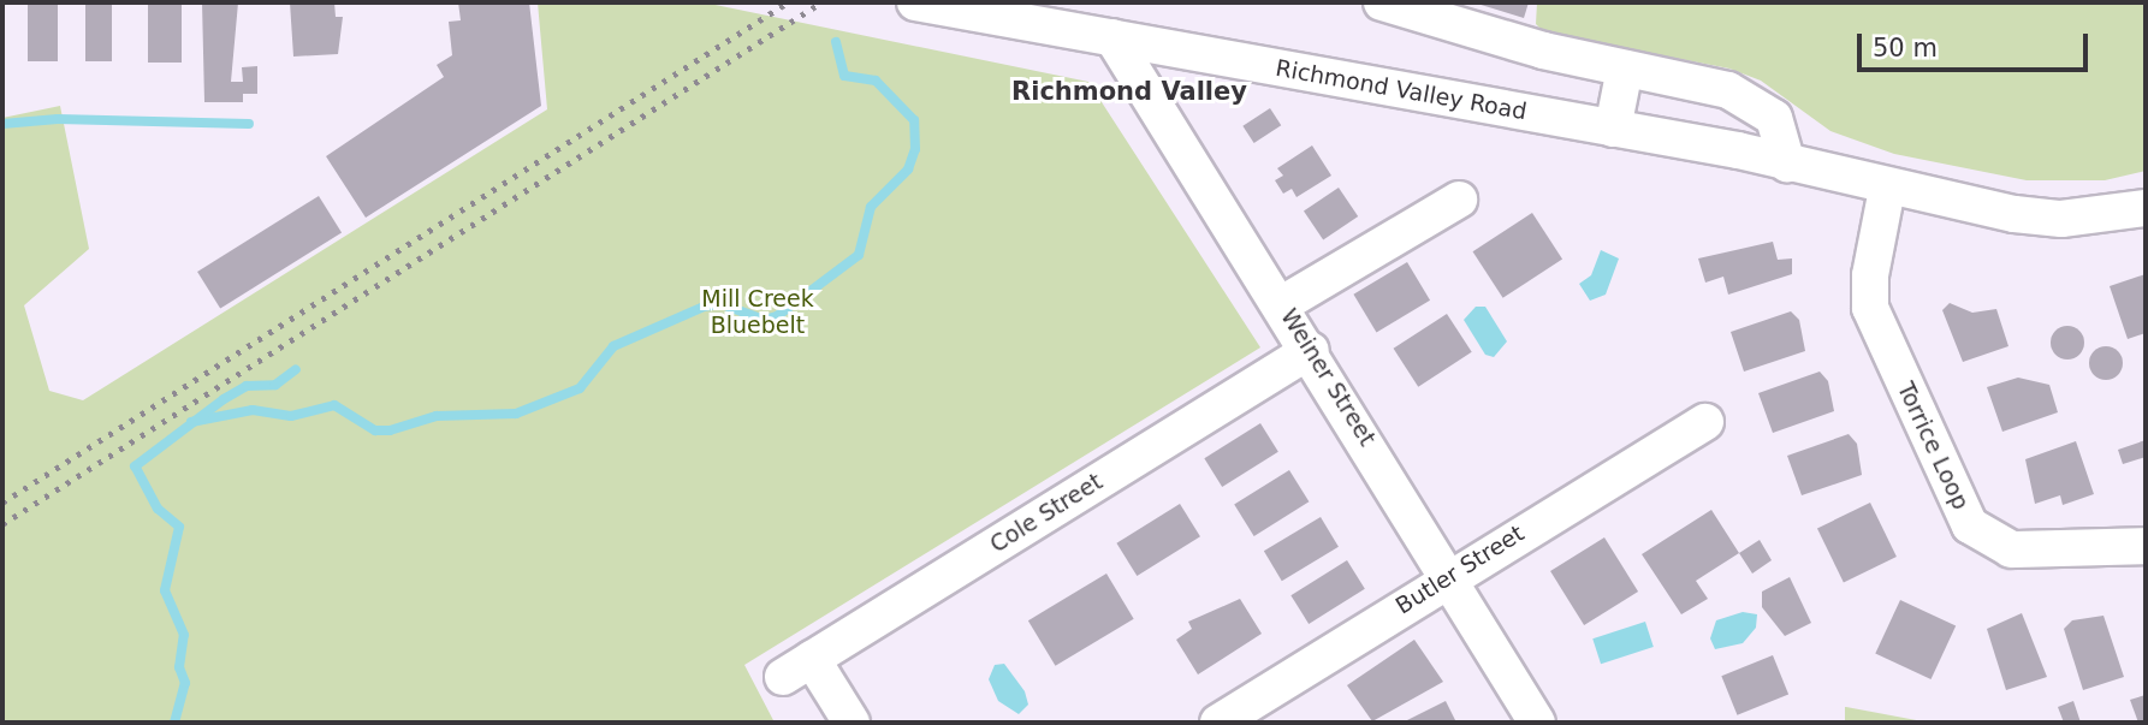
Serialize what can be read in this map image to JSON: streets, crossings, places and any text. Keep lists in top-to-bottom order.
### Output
{
  "streets": {
    "street": [
      "Richmond Valley Road",
      "Weiner Street",
      "Torrice Loop",
      "Cole Street",
      "Butler Street"
    ]
  },
  "crossings": [
    ["Richmond Valley Road", "Weiner Street"],
    ["Richmond Valley Road", "Torrice Loop"],
    ["Weiner Street", "Cole Street"],
    ["Weiner Street", "Butler Street"]
  ],
  "districts": ["Richmond Valley"],
  "parks": ["Mill Creek Bluebelt"],
  "scale_bar": "50 m"
}
